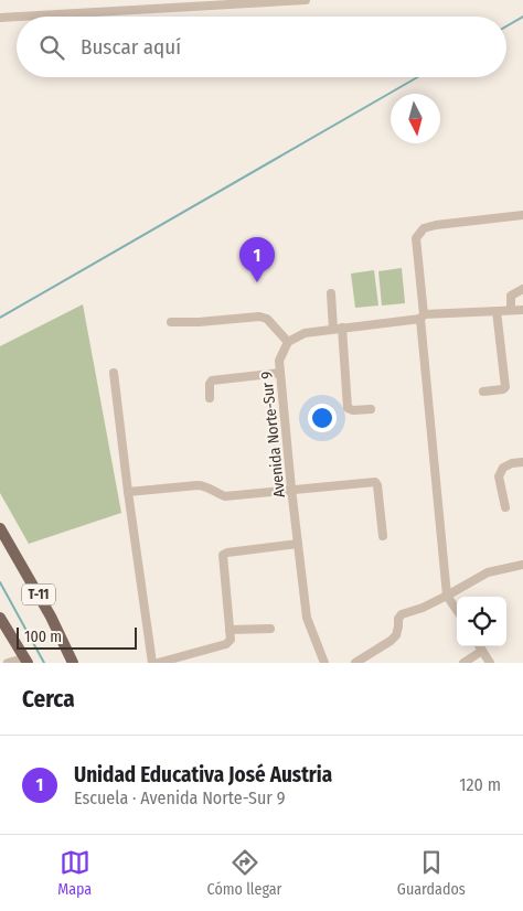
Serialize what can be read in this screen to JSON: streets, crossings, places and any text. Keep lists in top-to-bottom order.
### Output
{
  "streets": {
    "main road": ["T-11"],
    "street": ["Avenida Norte-Sur 9"]
  },
  "scale_bar": "100 m",
  "north": "bottom",
  "page": {
    "search": "Buscar aquí",
    "pins": "1",
    "scale": "100 m",
    "heading": "Cerca",
    "list": [
      {
        "mark": "1",
        "name": "Unidad Educativa José Austria",
        "note": "Escuela · Avenida Norte-Sur 9",
        "value": "120 m"
      }
    ],
    "nav": ["Mapa", "Cómo llegar", "Guardados"]
  }
}
